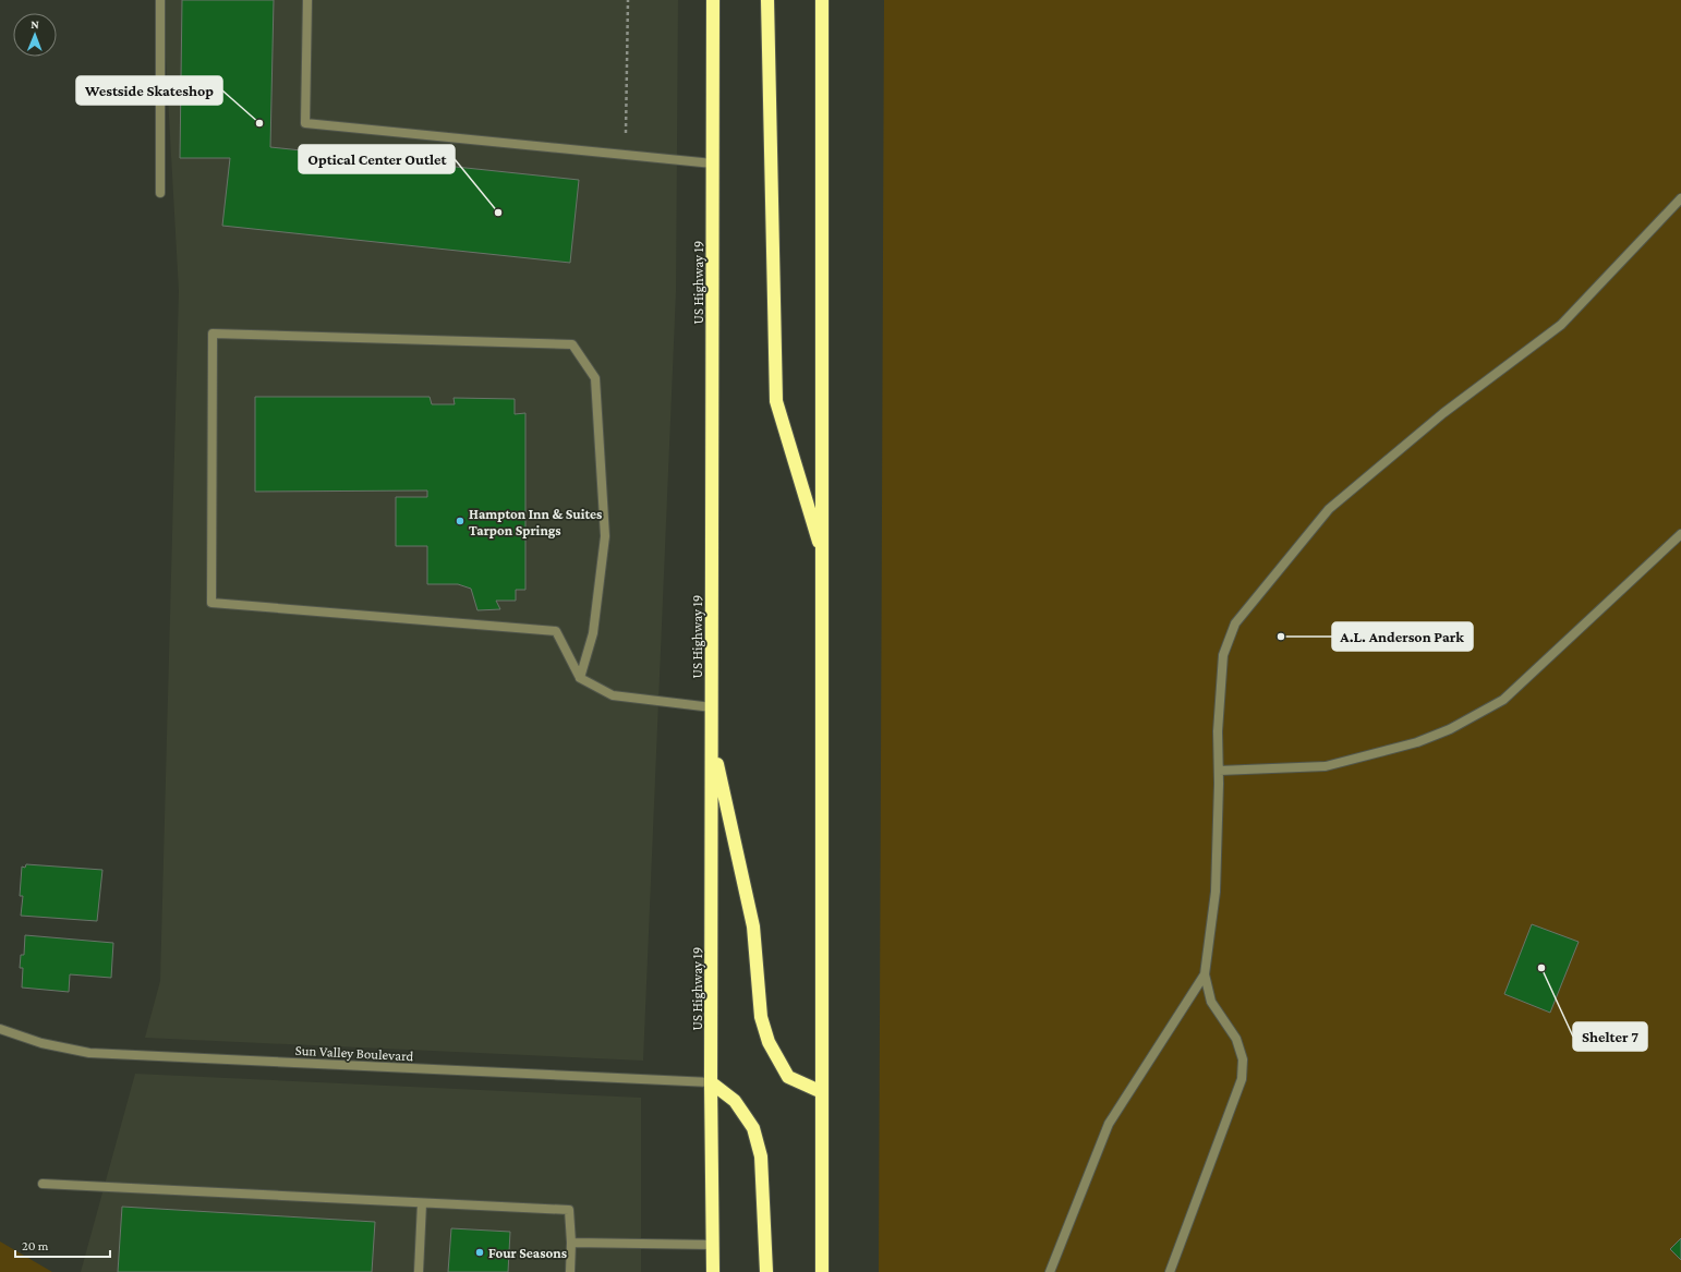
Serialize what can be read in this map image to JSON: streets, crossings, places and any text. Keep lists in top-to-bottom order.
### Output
{
  "streets": {
    "highway": ["US Highway 19"],
    "street": ["Sun Valley Boulevard"]
  },
  "crossings": [
    ["US Highway 19", "Sun Valley Boulevard"]
  ],
  "places": [
    "Westside Skateshop",
    "Optical Center Outlet",
    "Hampton Inn & Suites Tarpon Springs",
    "A.L. Anderson Park",
    "Shelter 7",
    "Four Seasons"
  ],
  "scale_bar": "20 m",
  "north": "top"
}
